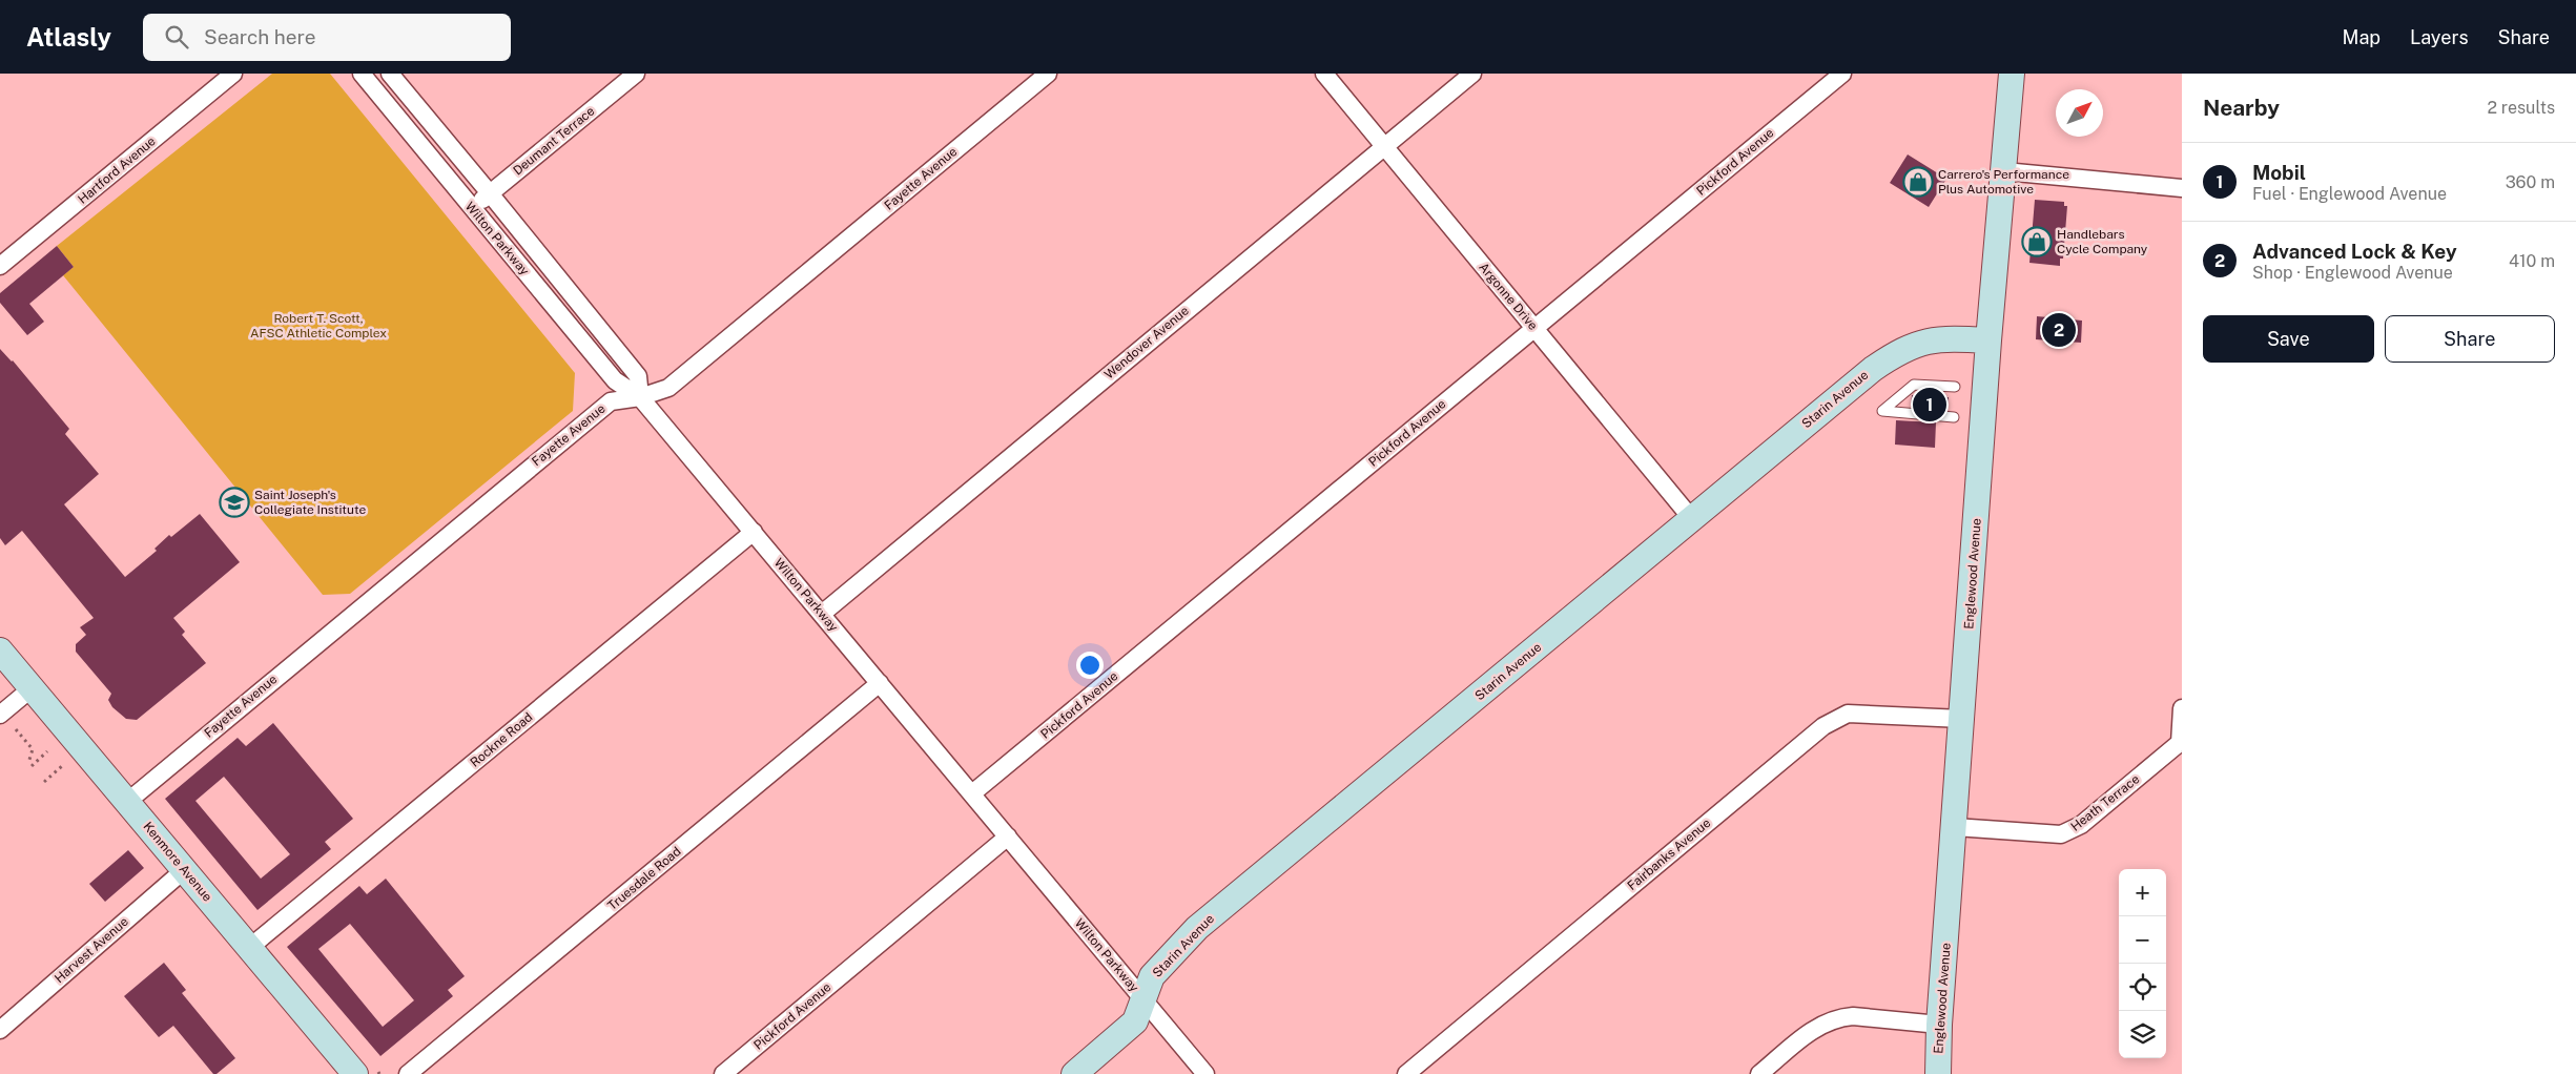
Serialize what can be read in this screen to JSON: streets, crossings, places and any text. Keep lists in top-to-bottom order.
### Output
{
  "streets": {
    "street": [
      "Deumant Terrace",
      "Pickford Avenue",
      "Hartford Avenue",
      "Fayette Avenue",
      "Wilton Parkway",
      "Argonne Drive",
      "Wendover Avenue",
      "Starin Avenue",
      "Englewood Avenue",
      "Rockne Road",
      "Heath Terrace",
      "Fairbanks Avenue",
      "Kenmore Avenue",
      "Truesdale Road",
      "Harvest Avenue"
    ]
  },
  "crossings": [
    ["Deumant Terrace", "Wilton Parkway"],
    ["Pickford Avenue", "Wilton Parkway"],
    ["Pickford Avenue", "Argonne Drive"],
    ["Fayette Avenue", "Wilton Parkway"],
    ["Fayette Avenue", "Kenmore Avenue"],
    ["Wilton Parkway", "Wendover Avenue"],
    ["Wilton Parkway", "Starin Avenue"],
    ["Wilton Parkway", "Rockne Road"],
    ["Wilton Parkway", "Truesdale Road"],
    ["Argonne Drive", "Wendover Avenue"],
    ["Argonne Drive", "Starin Avenue"],
    ["Starin Avenue", "Englewood Avenue"],
    ["Englewood Avenue", "Heath Terrace"],
    ["Englewood Avenue", "Fairbanks Avenue"],
    ["Rockne Road", "Kenmore Avenue"],
    ["Kenmore Avenue", "Harvest Avenue"]
  ],
  "parks": ["Robert T. Scott, AFSC Athletic Complex"],
  "places": {
    "shop": ["Carrero's Performance Plus Automotive", "Handlebars Cycle Company"],
    "school or university": ["Saint Joseph's Collegiate Institute"]
  },
  "north": "top right",
  "page": {
    "header": "Atlasly",
    "search": "Search here",
    "nav": ["Map", "Layers", "Share"],
    "heading": ["Nearby", "2 results"],
    "list": [
      {
        "mark": "1",
        "name": "Mobil",
        "note": "Fuel · Englewood Avenue",
        "value": "360 m"
      },
      {
        "mark": "2",
        "name": "Advanced Lock & Key",
        "note": "Shop · Englewood Avenue",
        "value": "410 m"
      }
    ],
    "buttons": ["Save", "Share"],
    "pins": ["2", "1"],
    "map_buttons": ["+", "−"]
  }
}
